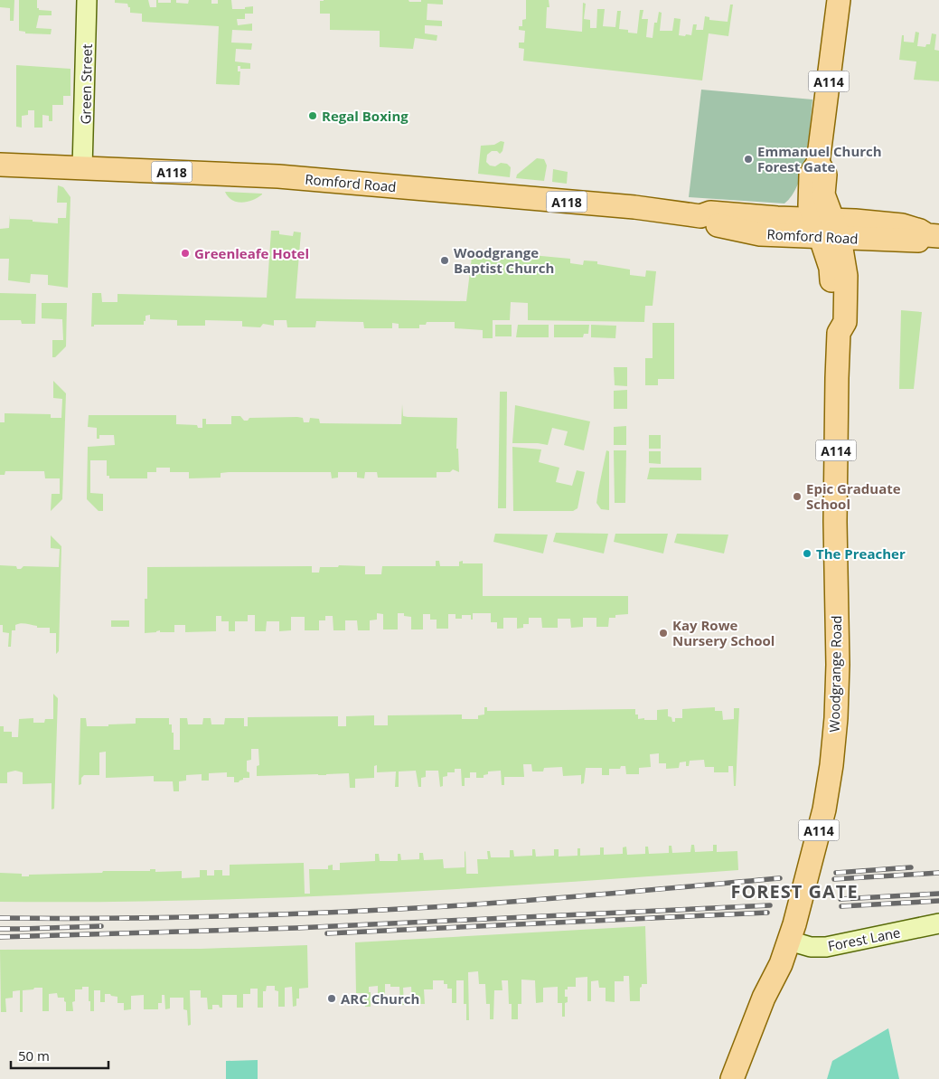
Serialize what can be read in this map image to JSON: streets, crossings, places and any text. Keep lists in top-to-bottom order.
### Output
{
  "streets": {
    "main road": [
      "A114",
      "Green Street",
      "A118",
      "Romford Road",
      "Woodgrange Road",
      "Forest Lane"
    ]
  },
  "crossings": [
    ["A114", "Romford Road"],
    ["A114", "Woodgrange Road"],
    ["Green Street", "Romford Road"],
    ["Romford Road", "Woodgrange Road"],
    ["Woodgrange Road", "Forest Lane"]
  ],
  "districts": ["FOREST GATE"],
  "places": [
    "Regal Boxing",
    "Emmanuel Church Forest Gate",
    "Greenleafe Hotel",
    "Woodgrange Baptist Church",
    "Epic Graduate School",
    "The Preacher",
    "Kay Rowe Nursery School",
    "ARC Church"
  ],
  "scale_bar": "50 m"
}
